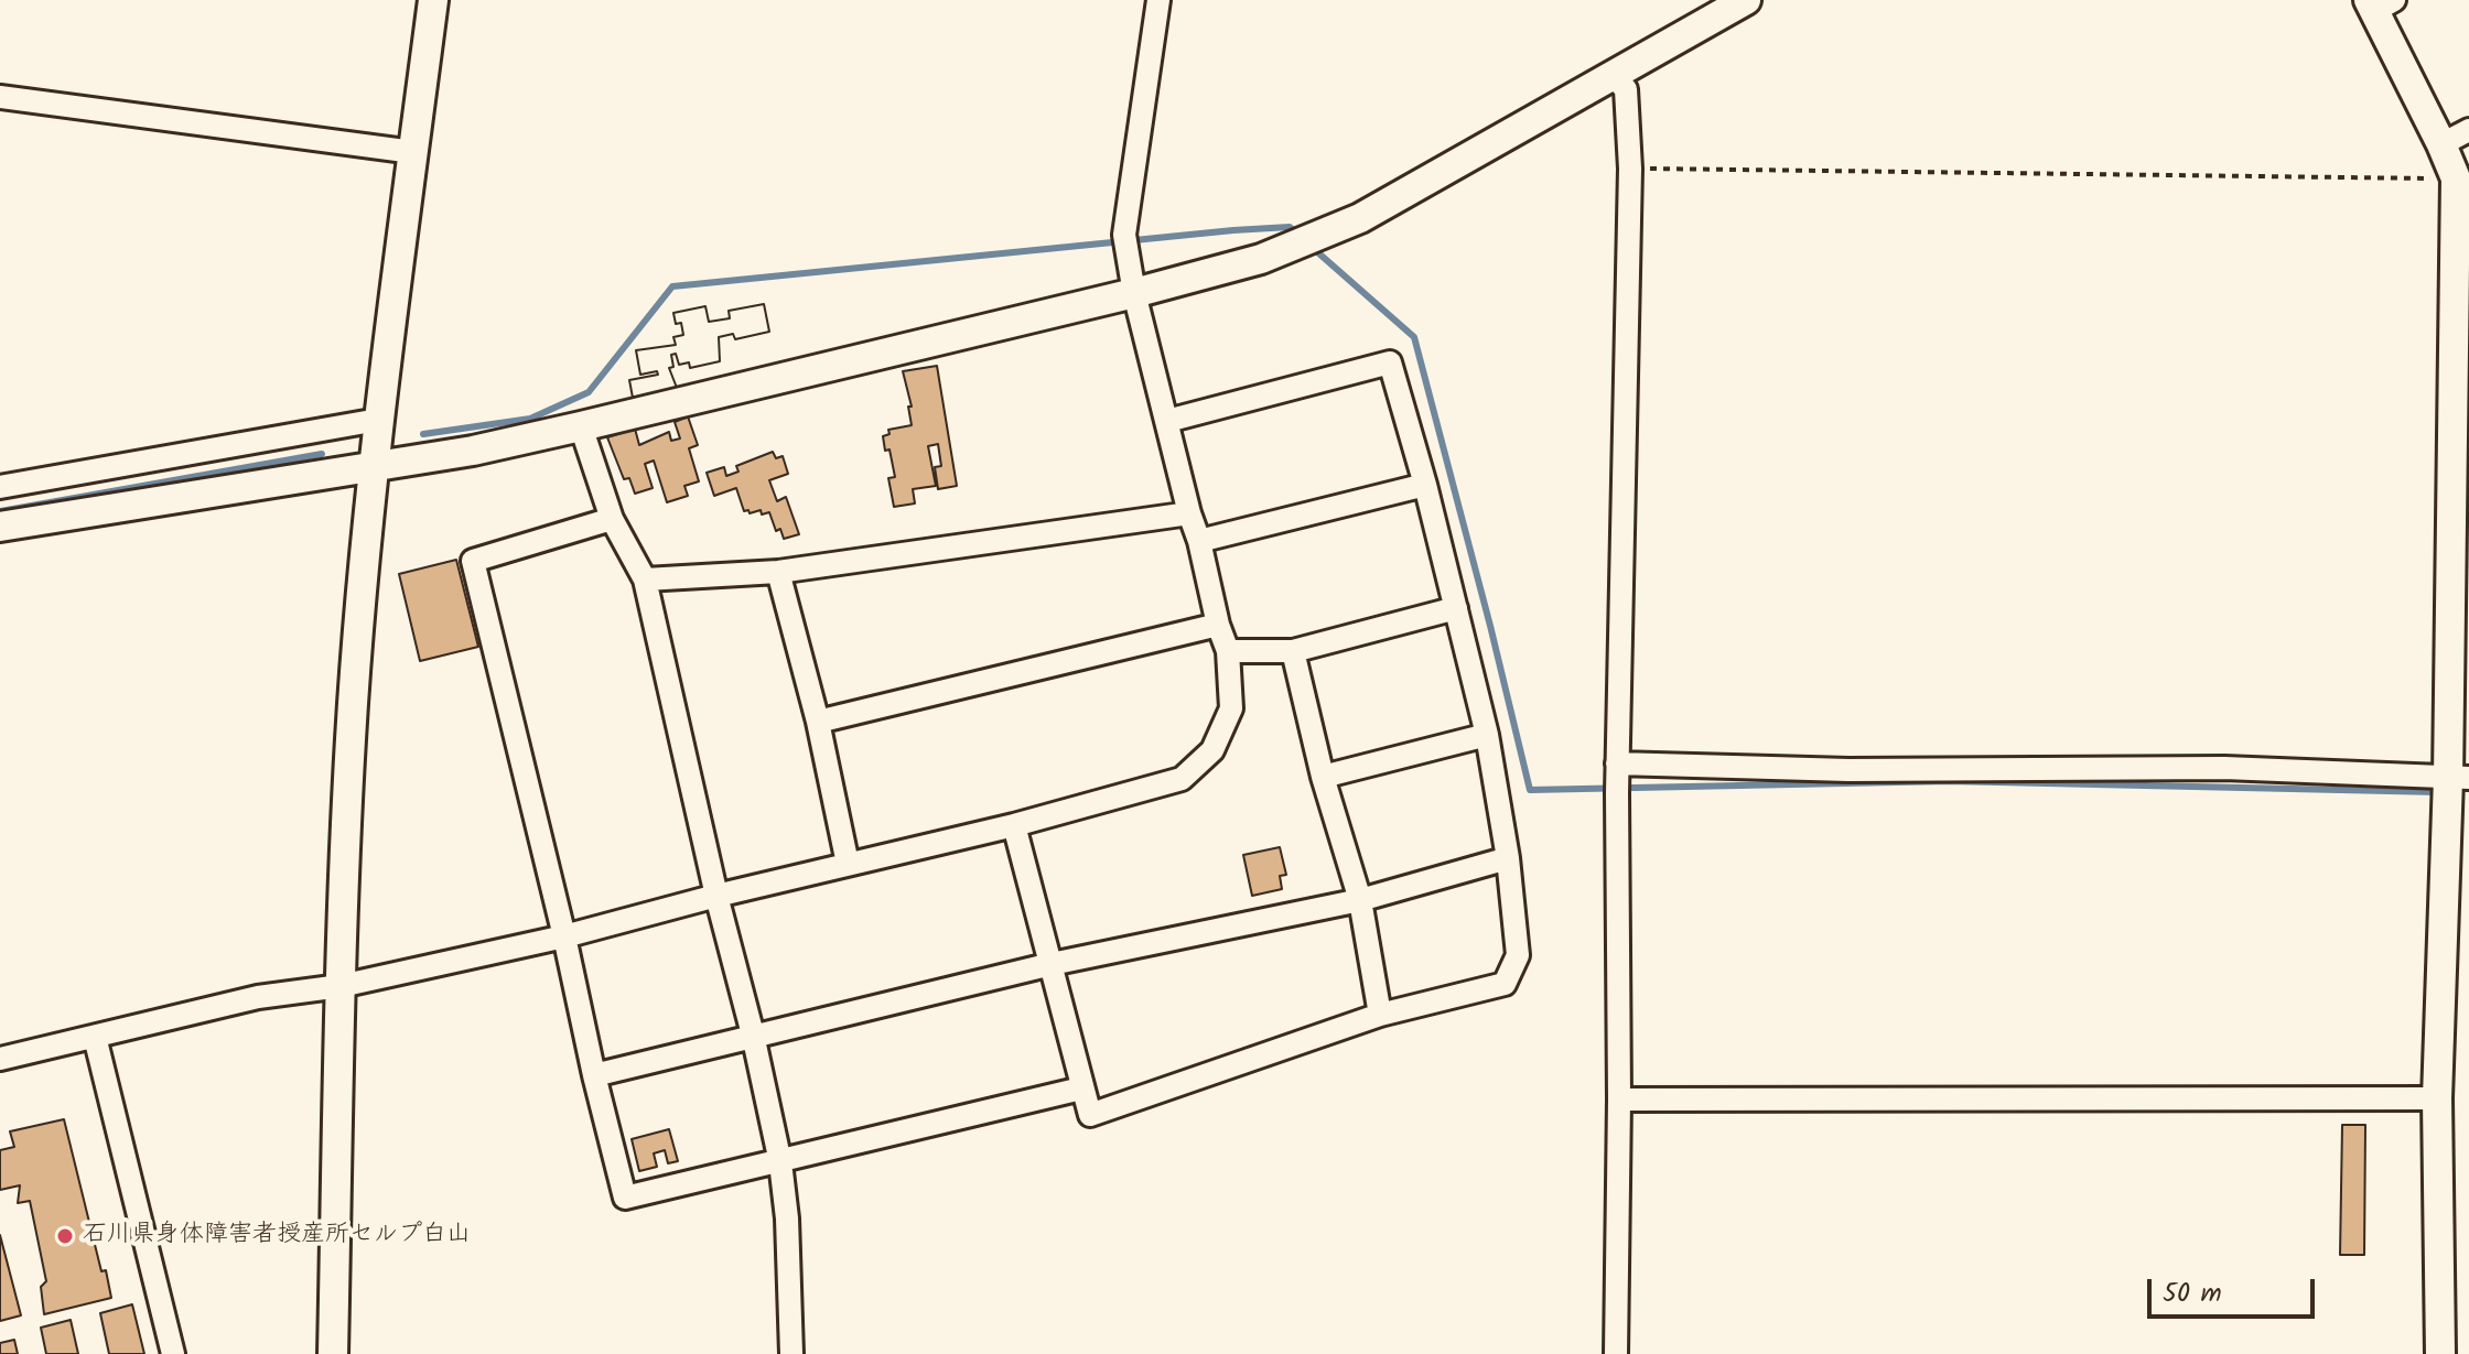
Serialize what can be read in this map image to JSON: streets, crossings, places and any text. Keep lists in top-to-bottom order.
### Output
{
  "places": ["石川県身体障害者授産所セルプ白山"],
  "scale_bar": "50 m"
}
